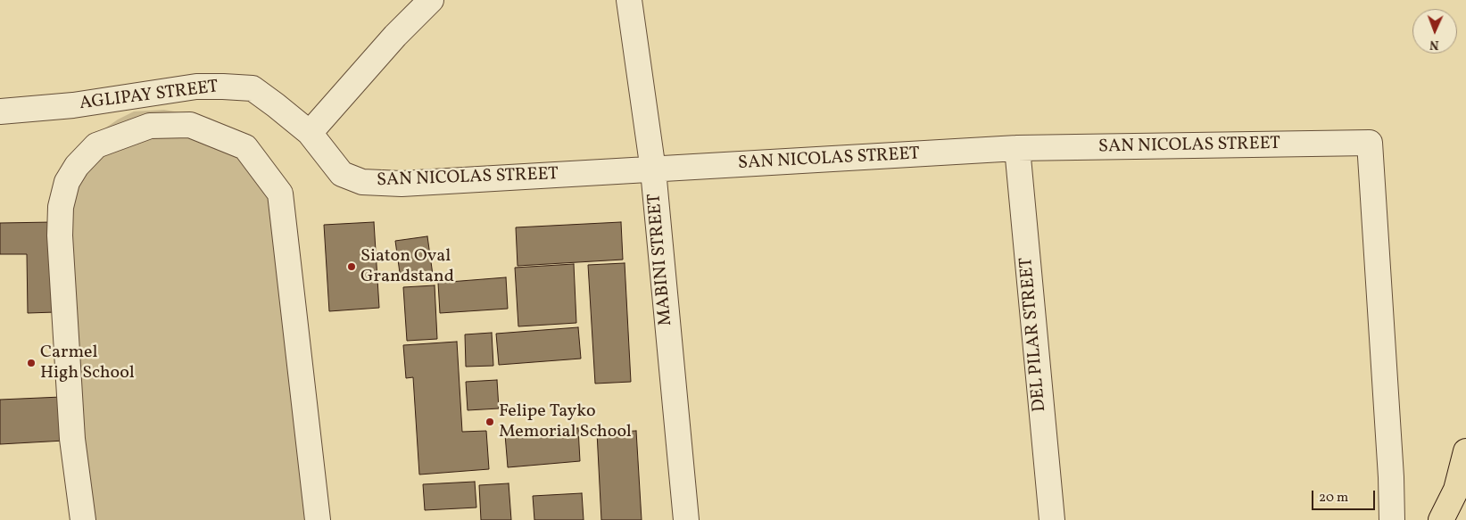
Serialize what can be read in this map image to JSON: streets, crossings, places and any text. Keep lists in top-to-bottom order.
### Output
{
  "streets": {
    "street": [
      "AGLIPAY STREET",
      "SAN NICOLAS STREET",
      "MABINI STREET",
      "DEL PILAR STREET"
    ]
  },
  "crossings": [
    ["AGLIPAY STREET", "SAN NICOLAS STREET"],
    ["SAN NICOLAS STREET", "MABINI STREET"],
    ["SAN NICOLAS STREET", "DEL PILAR STREET"]
  ],
  "places": ["Siaton Oval Grandstand", "Carmel High School", "Felipe Tayko Memorial School"],
  "scale_bar": "20 m",
  "north": "bottom"
}
